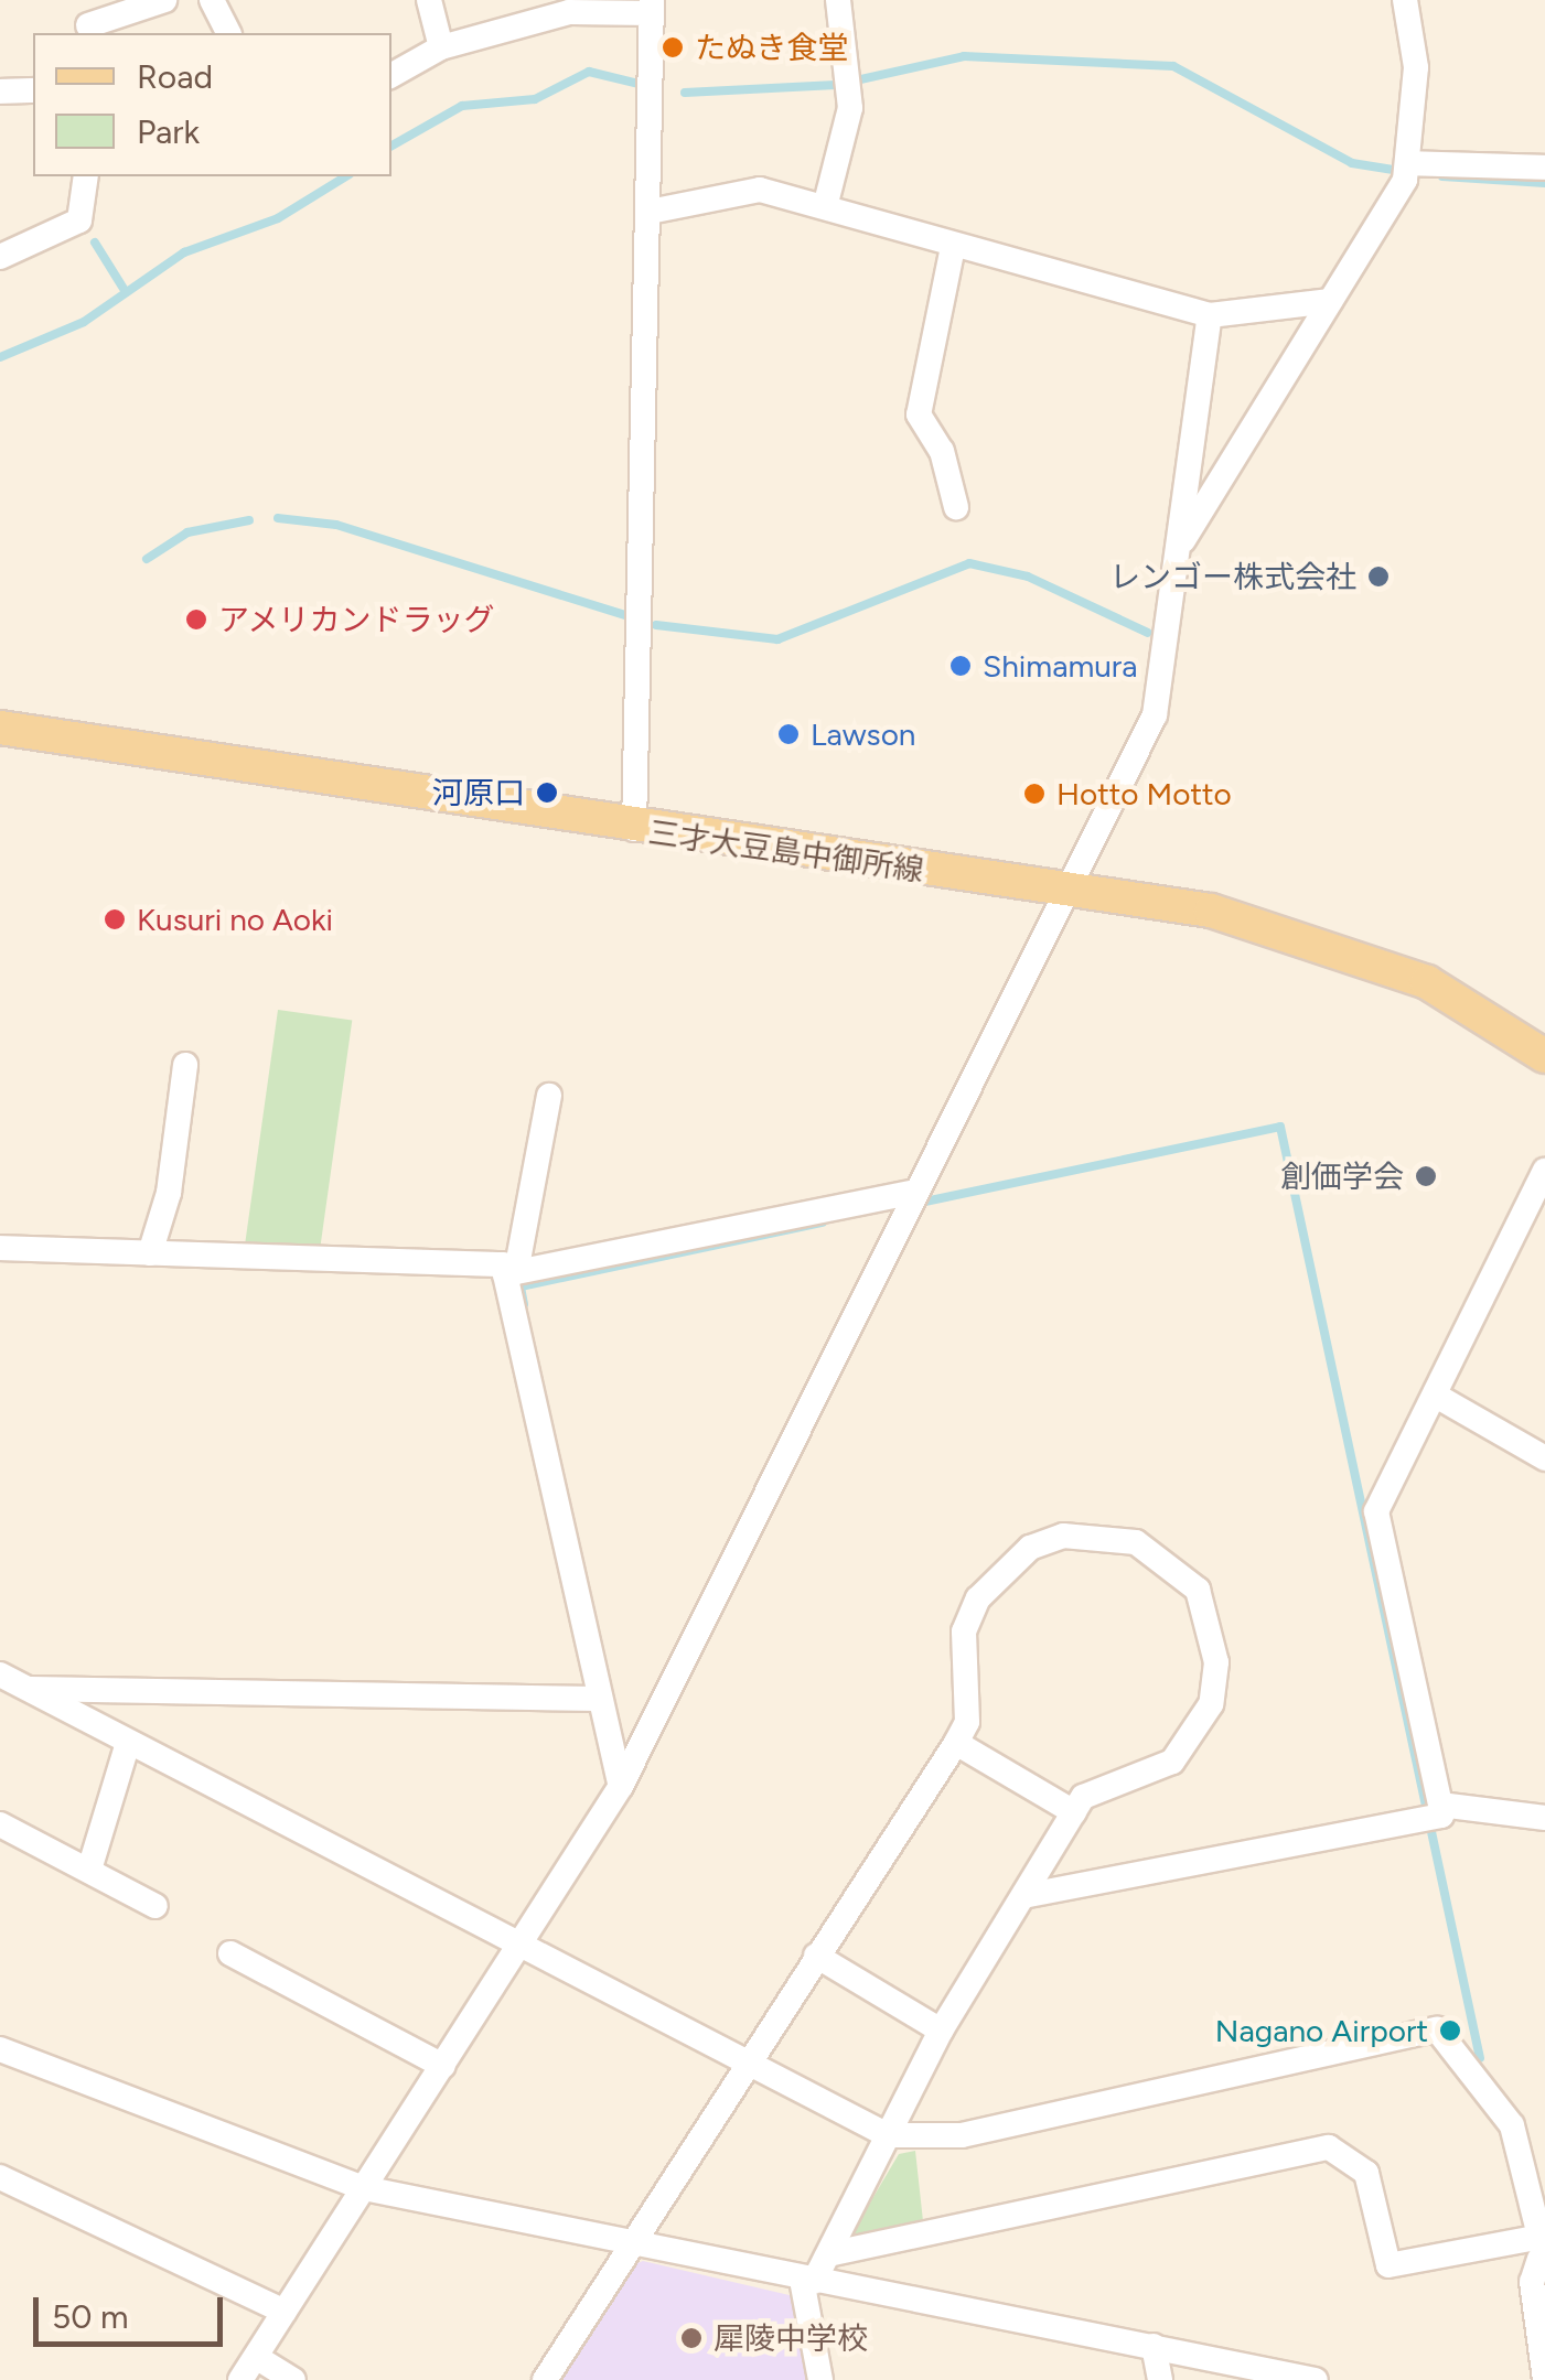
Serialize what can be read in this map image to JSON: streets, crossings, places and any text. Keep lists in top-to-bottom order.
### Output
{
  "streets": {
    "main road": ["三才大豆島中御所線"]
  },
  "places": [
    "たぬき食堂",
    "レンゴー株式会社",
    "アメリカンドラッグ",
    "Shimamura",
    "Lawson",
    "河原口",
    "Hotto Motto",
    "Kusuri no Aoki",
    "創価学会",
    "Nagano Airport",
    "犀陵中学校"
  ],
  "legend": ["Road", "Park"],
  "scale_bar": "50 m"
}
